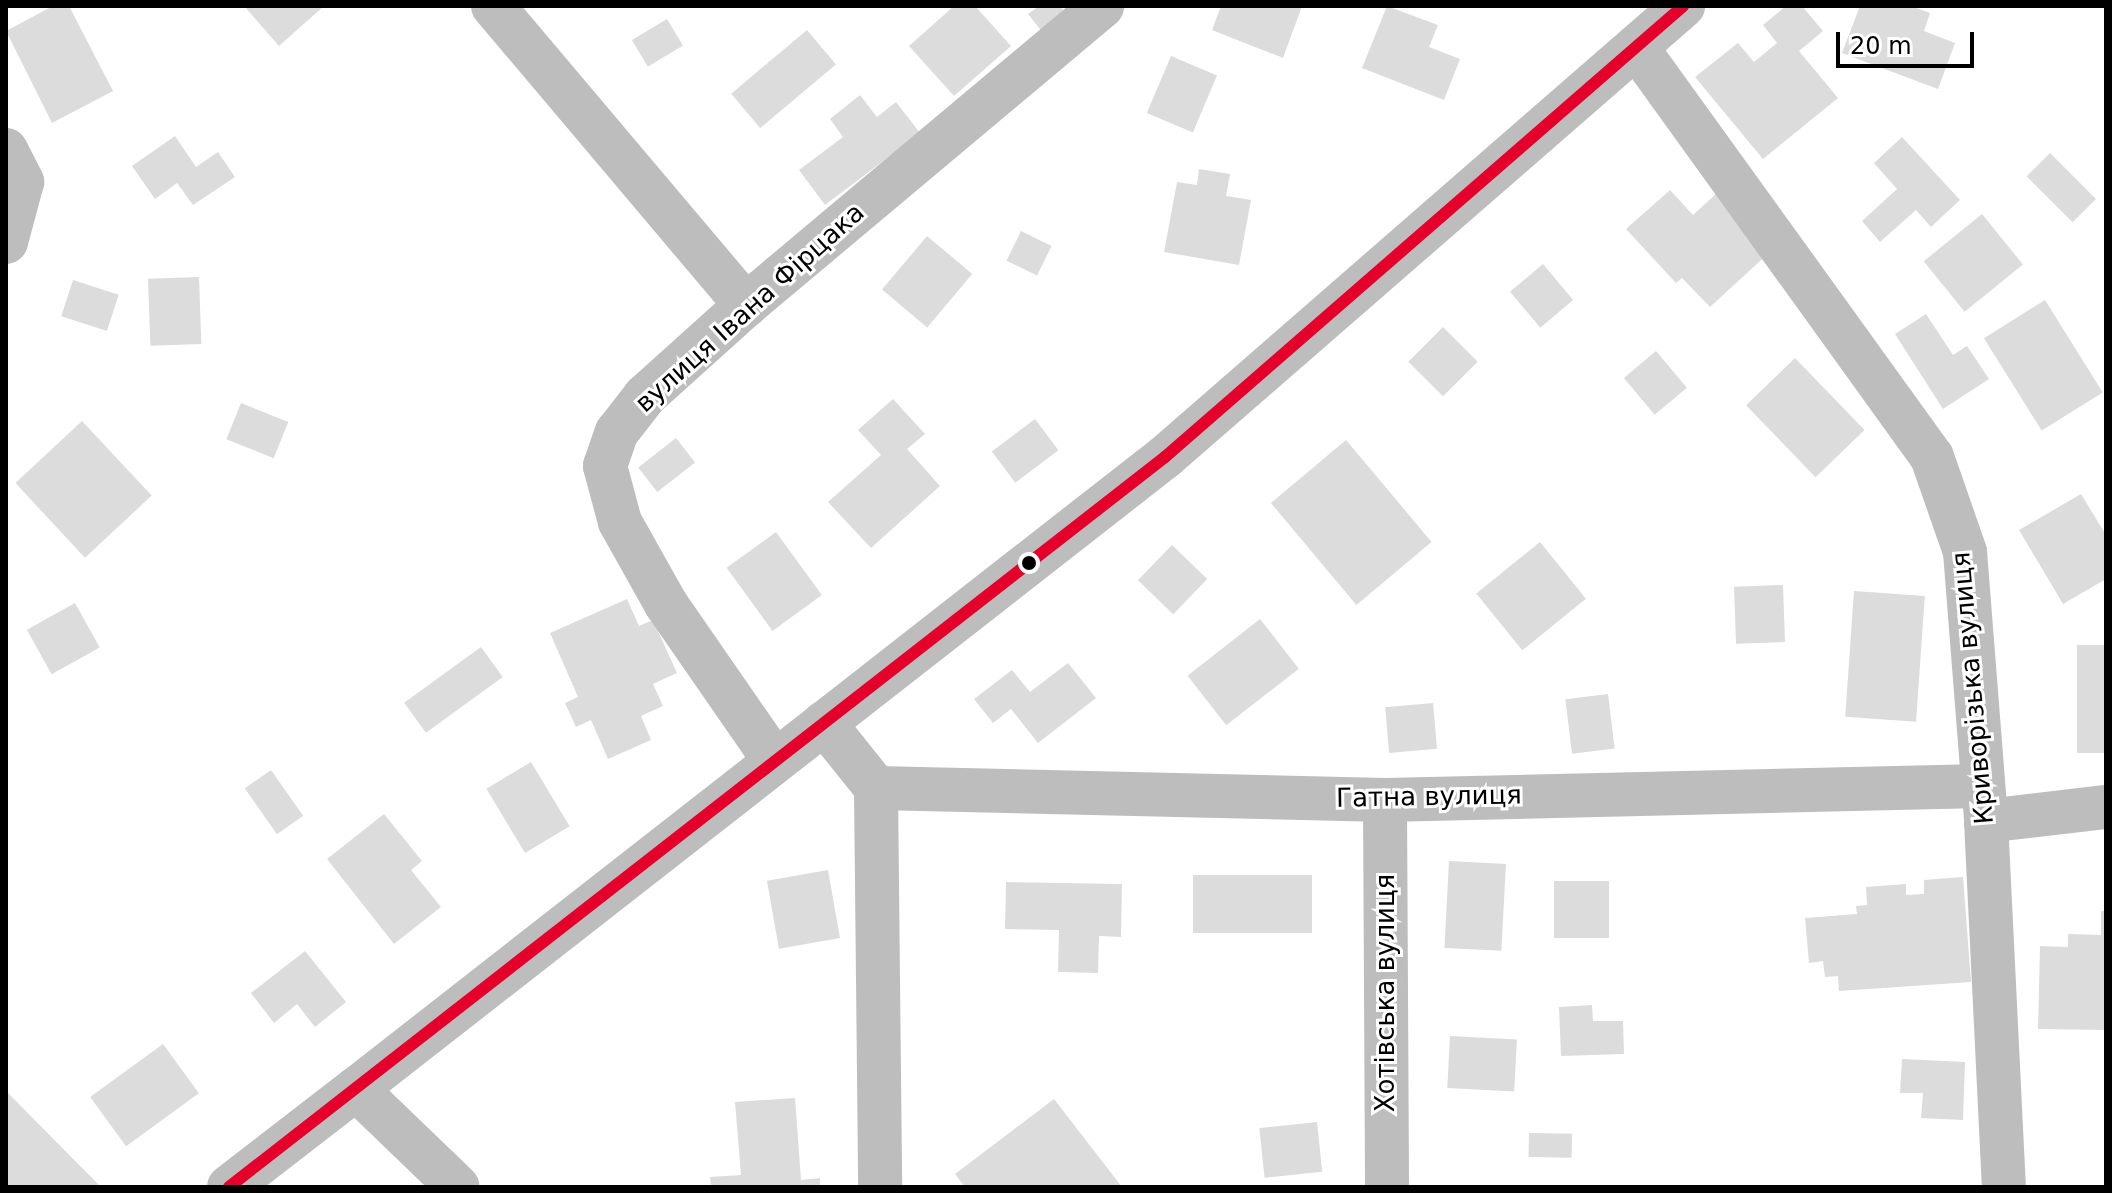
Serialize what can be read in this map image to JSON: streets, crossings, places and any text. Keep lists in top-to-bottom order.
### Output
{
  "streets": {
    "street": [
      "вулиця Івана Фірцака",
      "Криворізька вулиця",
      "Гатна вулиця",
      "Хотівська вулиця"
    ]
  },
  "crossings": [
    ["Криворізька вулиця", "Гатна вулиця"],
    ["Гатна вулиця", "Хотівська вулиця"]
  ],
  "scale_bar": "20 m"
}
